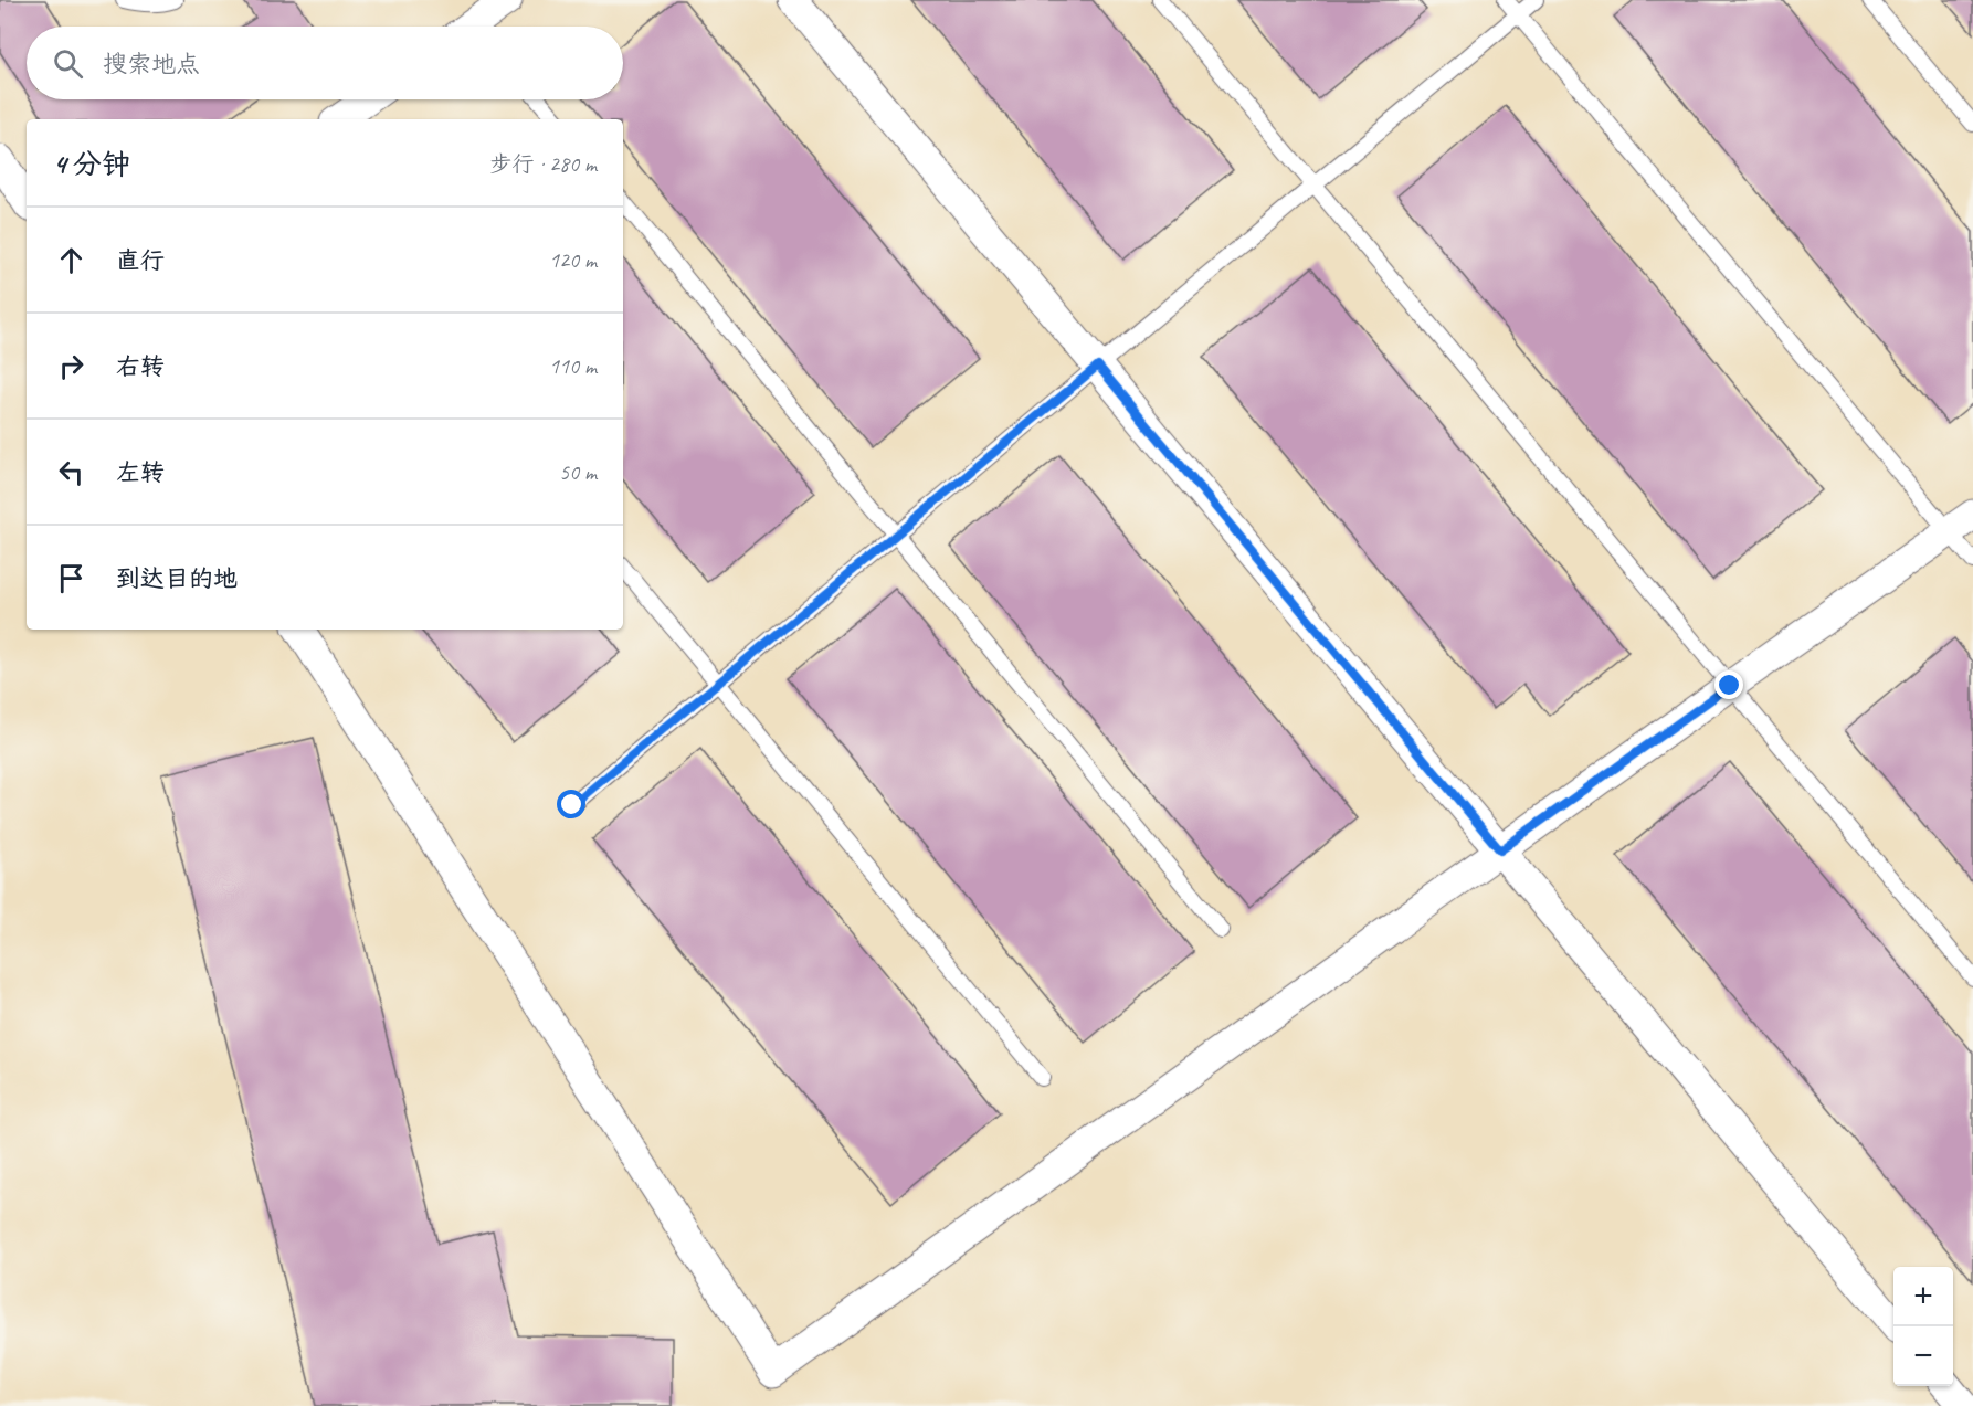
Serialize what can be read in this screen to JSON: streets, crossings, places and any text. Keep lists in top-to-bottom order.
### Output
{
  "page": {
    "search": "搜索地点",
    "heading": ["4 分钟", "步行 · 280 m"],
    "list": [
      ["直行", "120 m"],
      ["右转", "110 m"],
      ["左转", "50 m"],
      "到达目的地"
    ],
    "map_buttons": ["+", "−"]
  }
}
